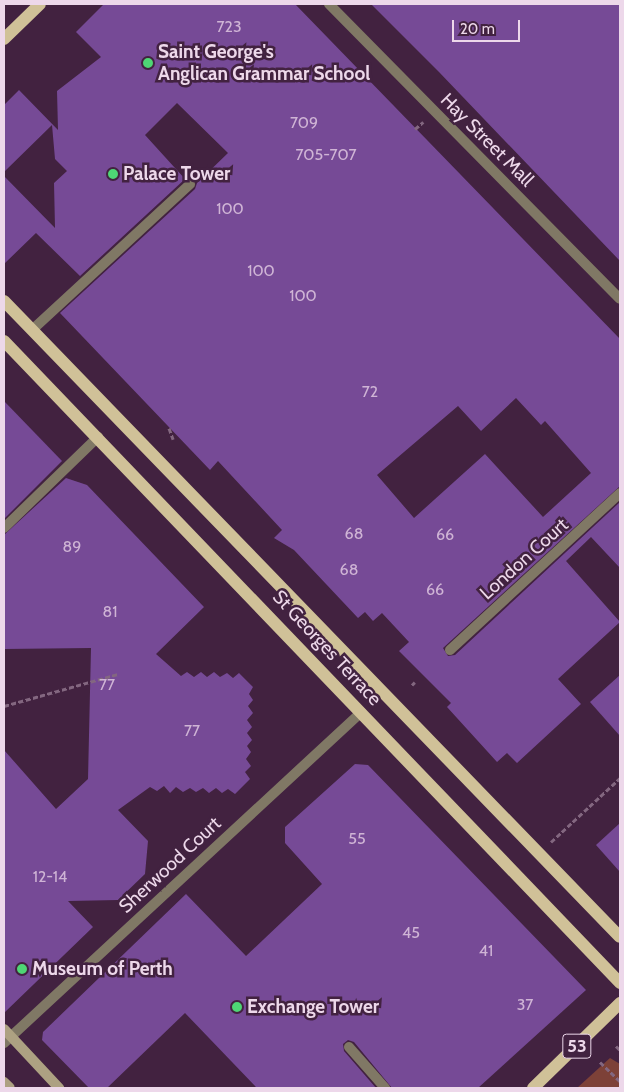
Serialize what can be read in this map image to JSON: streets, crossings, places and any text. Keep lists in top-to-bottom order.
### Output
{
  "streets": {
    "main road": ["St Georges Terrace", "53"],
    "street": ["Hay Street Mall", "London Court", "Sherwood Court"]
  },
  "crossings": [
    ["St Georges Terrace", "Sherwood Court"]
  ],
  "places": [
    "Saint George's Anglican Grammar School",
    "Palace Tower",
    "Museum of Perth",
    "Exchange Tower"
  ],
  "house_numbers": [
    "723",
    "709",
    "705-707",
    "100",
    "100",
    "100",
    "72",
    "68",
    "66",
    "89",
    "68",
    "66",
    "81",
    "77",
    "77",
    "55",
    "12-14",
    "45",
    "41",
    "37"
  ],
  "scale_bar": "20 m"
}
